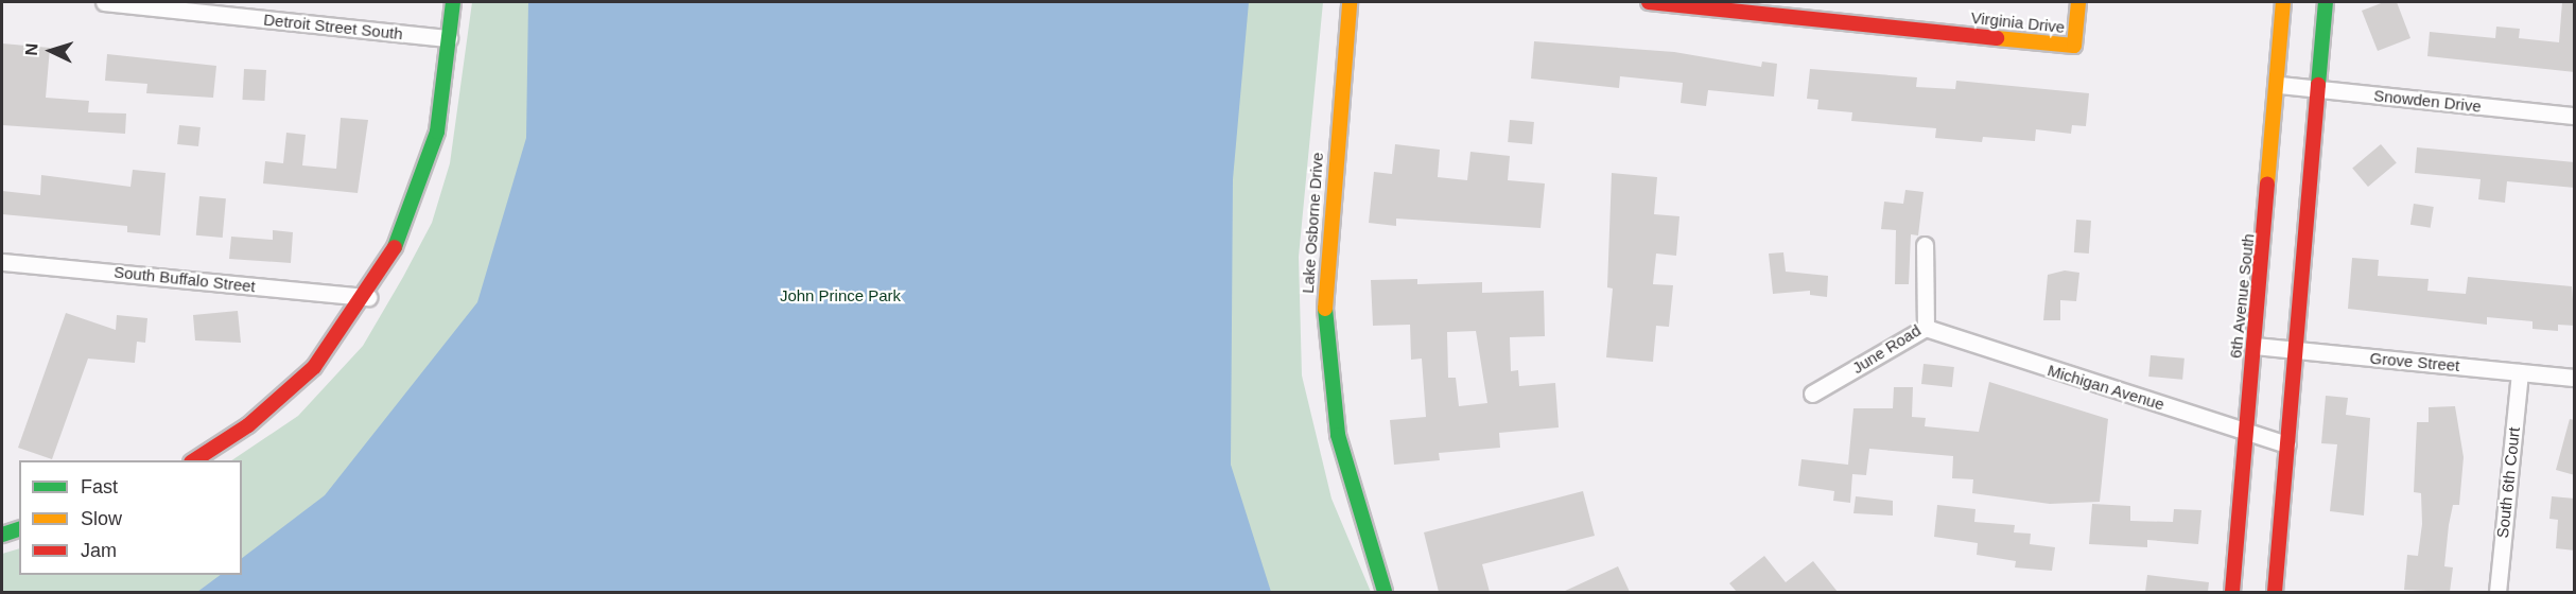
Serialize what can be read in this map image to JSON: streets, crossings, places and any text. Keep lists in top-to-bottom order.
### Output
{
  "streets": {
    "street": [
      "Virginia Drive",
      "Detroit Street South",
      "Snowden Drive",
      "Lake Osborne Drive",
      "South Buffalo Street",
      "6th Avenue South",
      "June Road",
      "Grove Street",
      "Michigan Avenue",
      "South 6th Court"
    ]
  },
  "crossings": [
    ["Snowden Drive", "6th Avenue South"],
    ["6th Avenue South", "Grove Street"],
    ["6th Avenue South", "Michigan Avenue"],
    ["June Road", "Michigan Avenue"],
    ["Grove Street", "South 6th Court"]
  ],
  "parks": ["John Prince Park"],
  "legend": ["Fast", "Slow", "Jam"],
  "north": "left"
}
